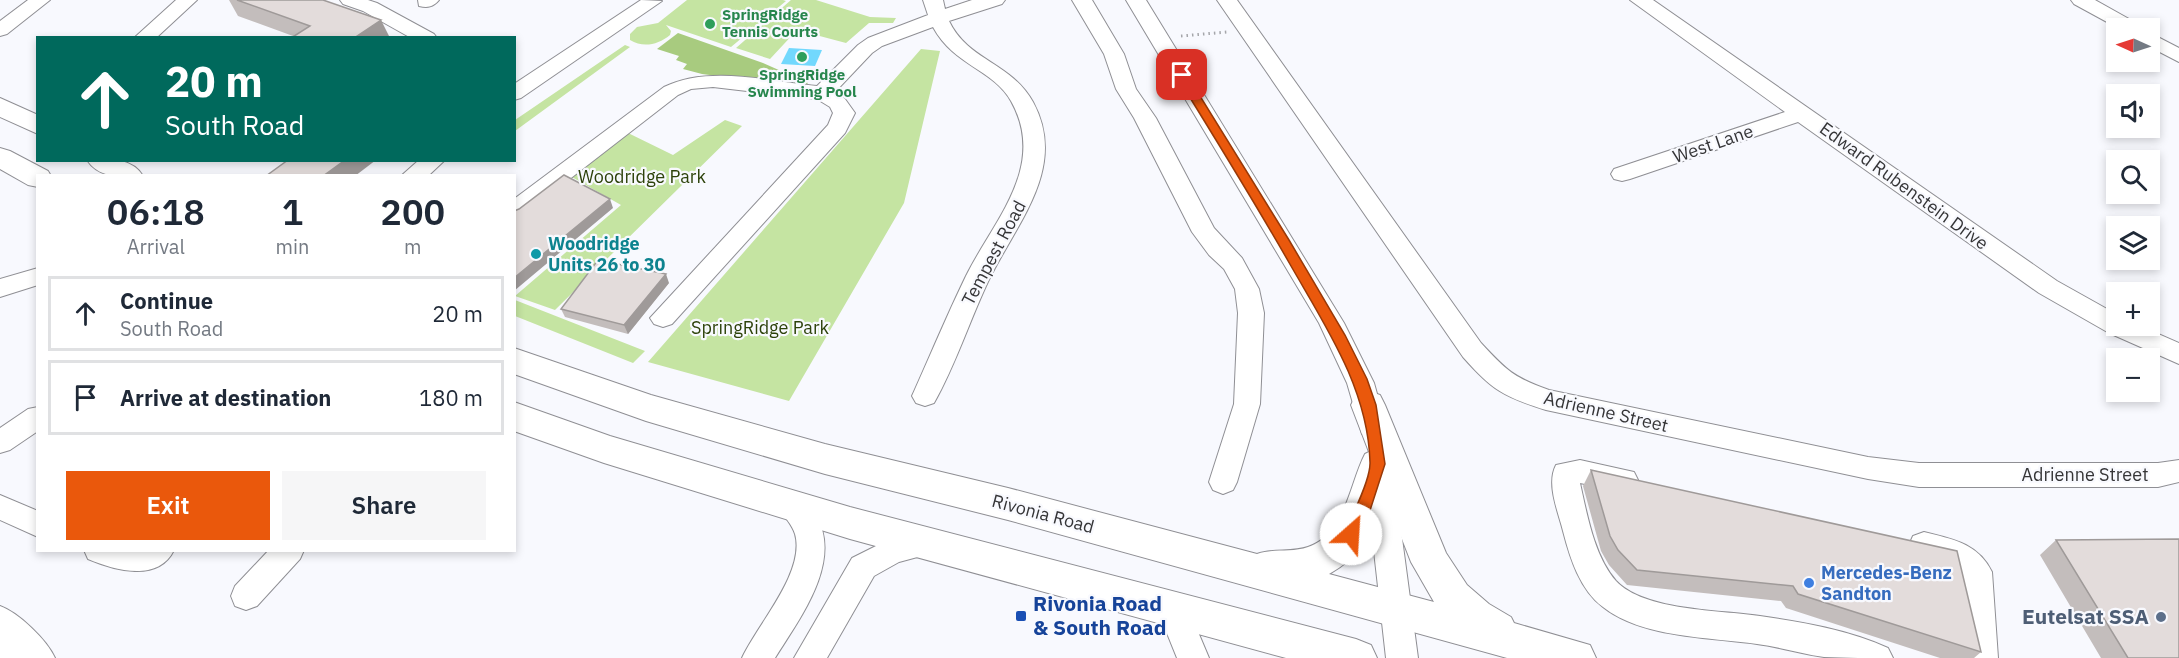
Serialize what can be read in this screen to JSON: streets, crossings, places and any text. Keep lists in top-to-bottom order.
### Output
{
  "streets": {
    "main road": ["Rivonia Road"],
    "street": [
      "West Lane",
      "Edward Rubenstein Drive",
      "Tempest Road",
      "Adrienne Street"
    ]
  },
  "crossings": [
    ["West Lane", "Edward Rubenstein Drive"]
  ],
  "parks": ["Woodridge Park", "SpringRidge Park"],
  "places": {
    "other": [
      "SpringRidge Tennis Courts",
      "SpringRidge Swimming Pool",
      "Woodridge Units 26 to 30",
      "Mercedes-Benz Sandton",
      "Eutelsat SSA"
    ],
    "transit": ["Rivonia Road & South Road"]
  },
  "north": "left",
  "page": {
    "map_buttons": ["+", "−"],
    "turn": ["20 m", "South Road"],
    "eta": [
      "06:18",
      "Arrival",
      "1",
      "min",
      "200",
      "m"
    ],
    "list": [
      {
        "name": "Continue",
        "note": "South Road",
        "value": "20 m"
      },
      {
        "name": "Arrive at destination",
        "value": "180 m"
      }
    ],
    "buttons": ["Exit", "Share"]
  }
}
